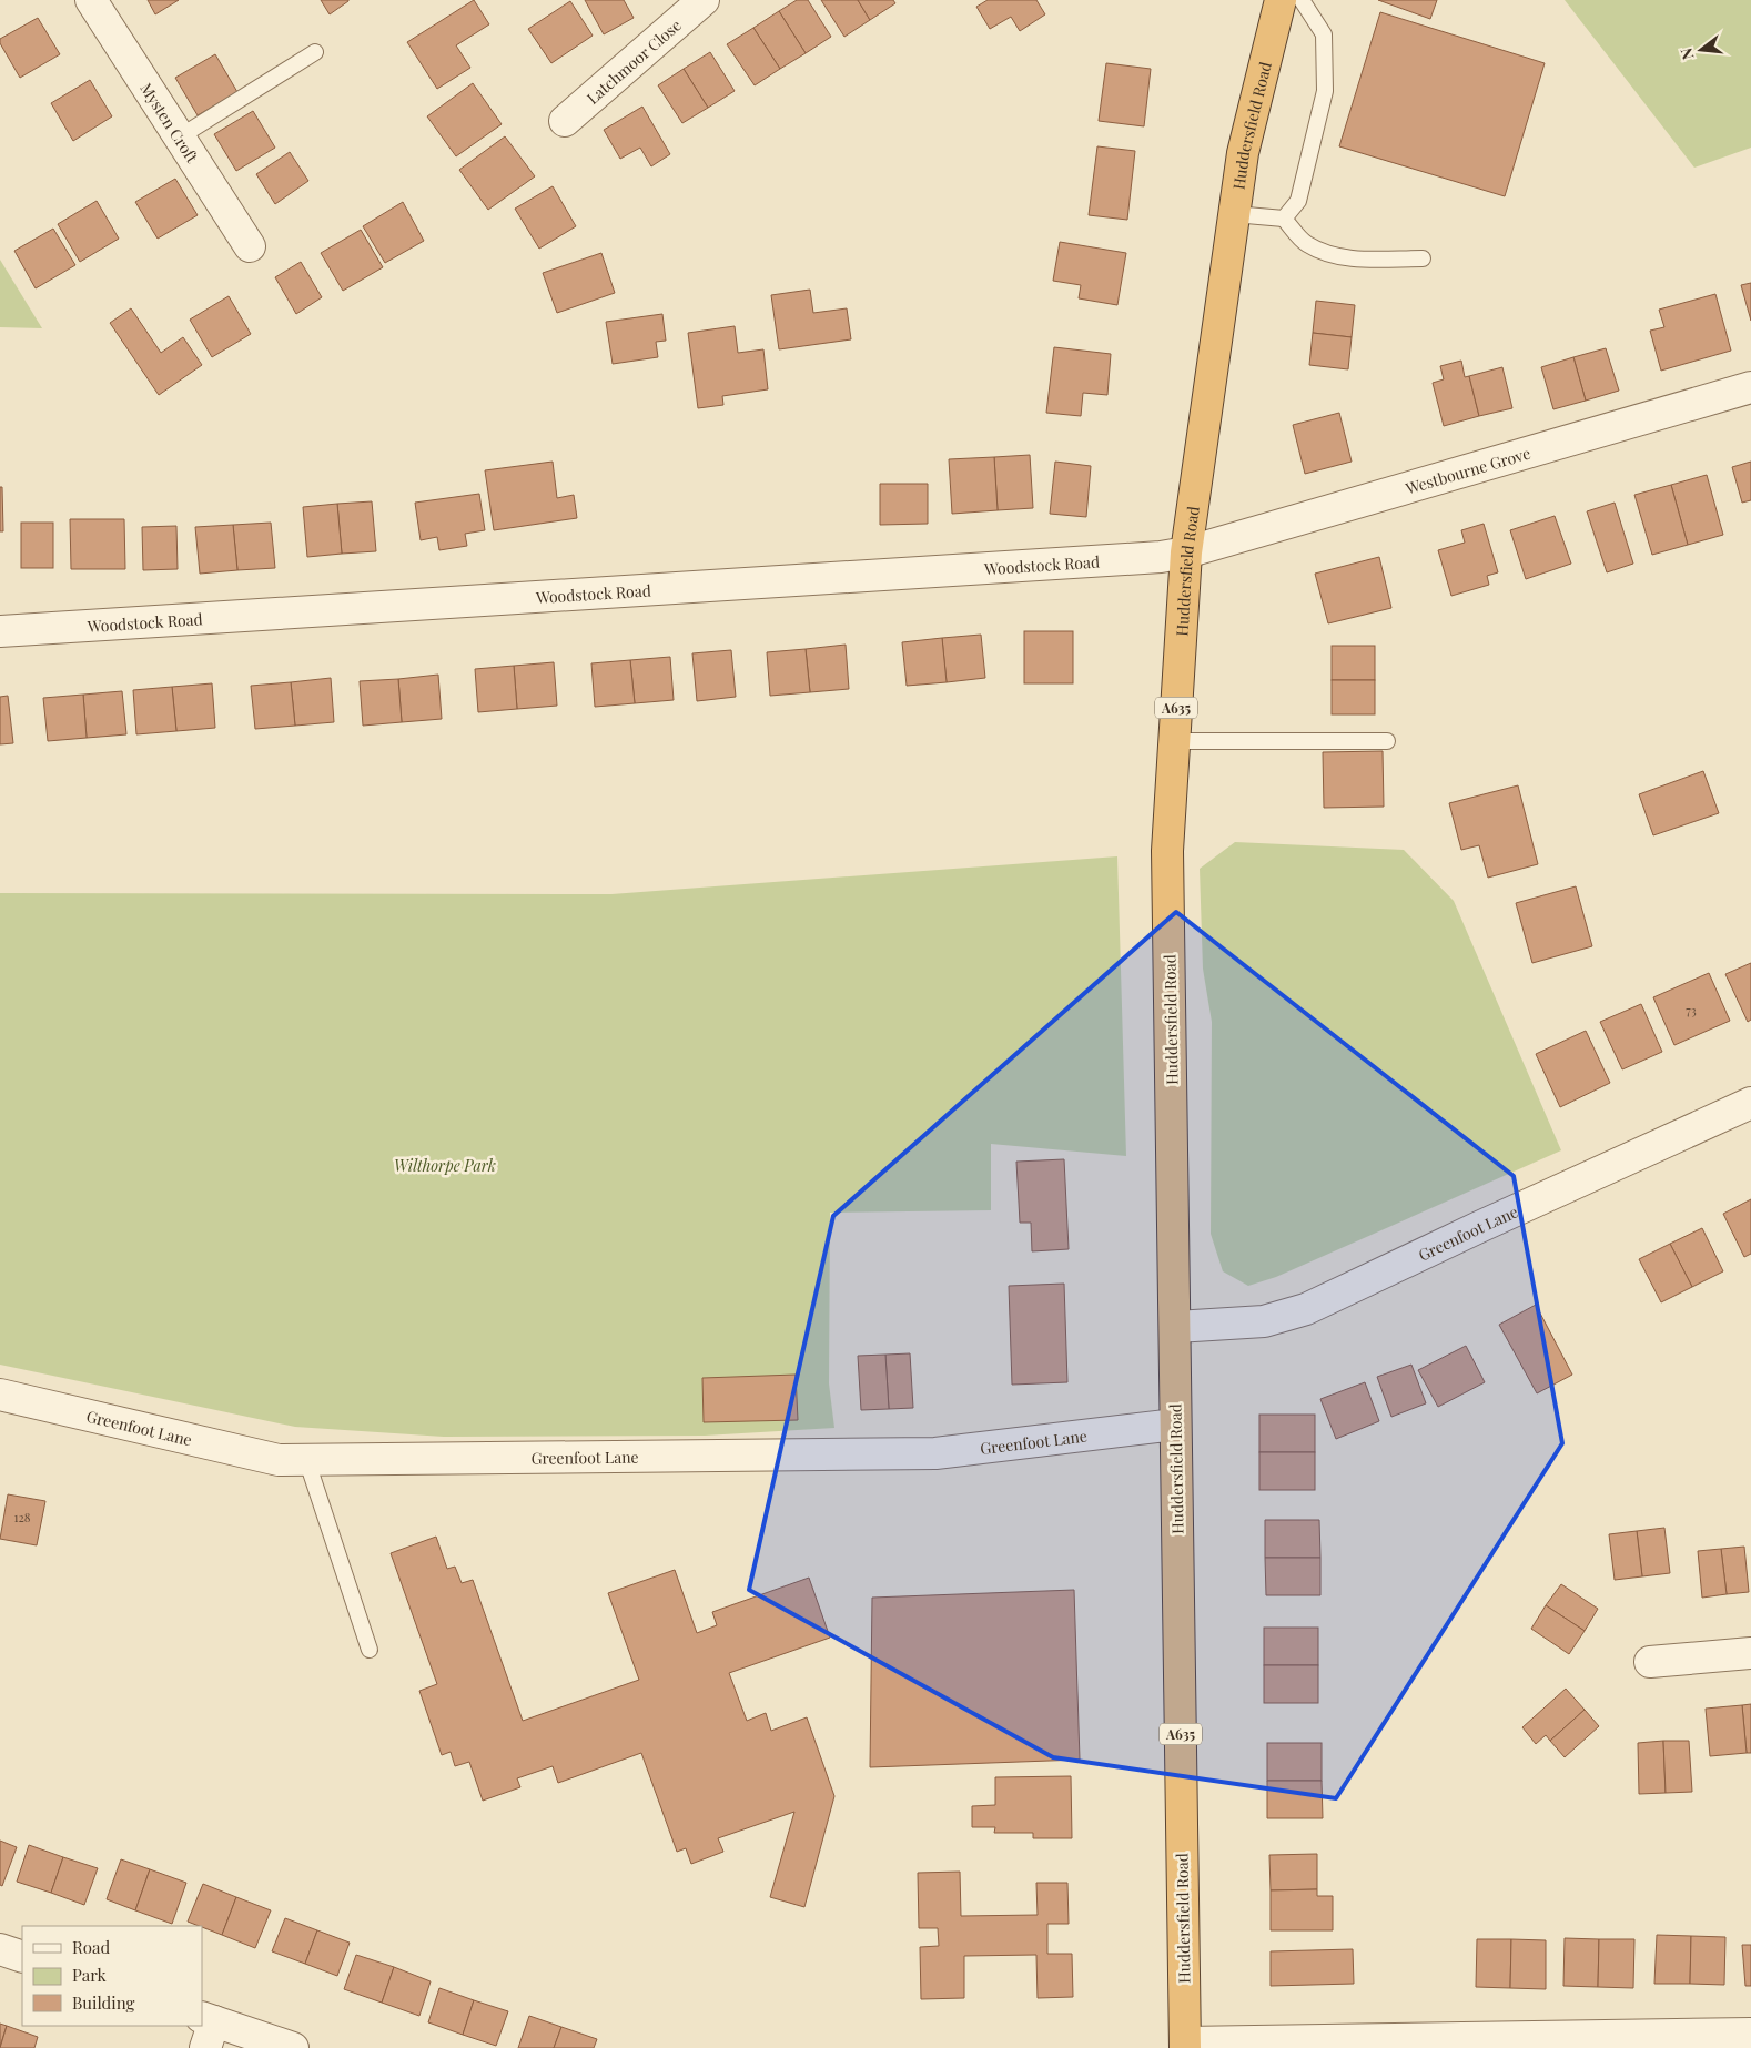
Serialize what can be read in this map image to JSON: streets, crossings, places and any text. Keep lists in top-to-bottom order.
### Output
{
  "streets": {
    "highway": ["Huddersfield Road", "A635"],
    "street": [
      "Latchmoor Close",
      "Mysten Croft",
      "Westbourne Grove",
      "Woodstock Road",
      "Greenfoot Lane"
    ]
  },
  "crossings": [
    ["Huddersfield Road", "Westbourne Grove"],
    ["Huddersfield Road", "Woodstock Road"],
    ["Huddersfield Road", "Greenfoot Lane"],
    ["Westbourne Grove", "Woodstock Road"]
  ],
  "parks": ["Wilthorpe Park"],
  "house_numbers": ["73", "128"],
  "legend": ["Road", "Park", "Building"],
  "north": "left"
}
